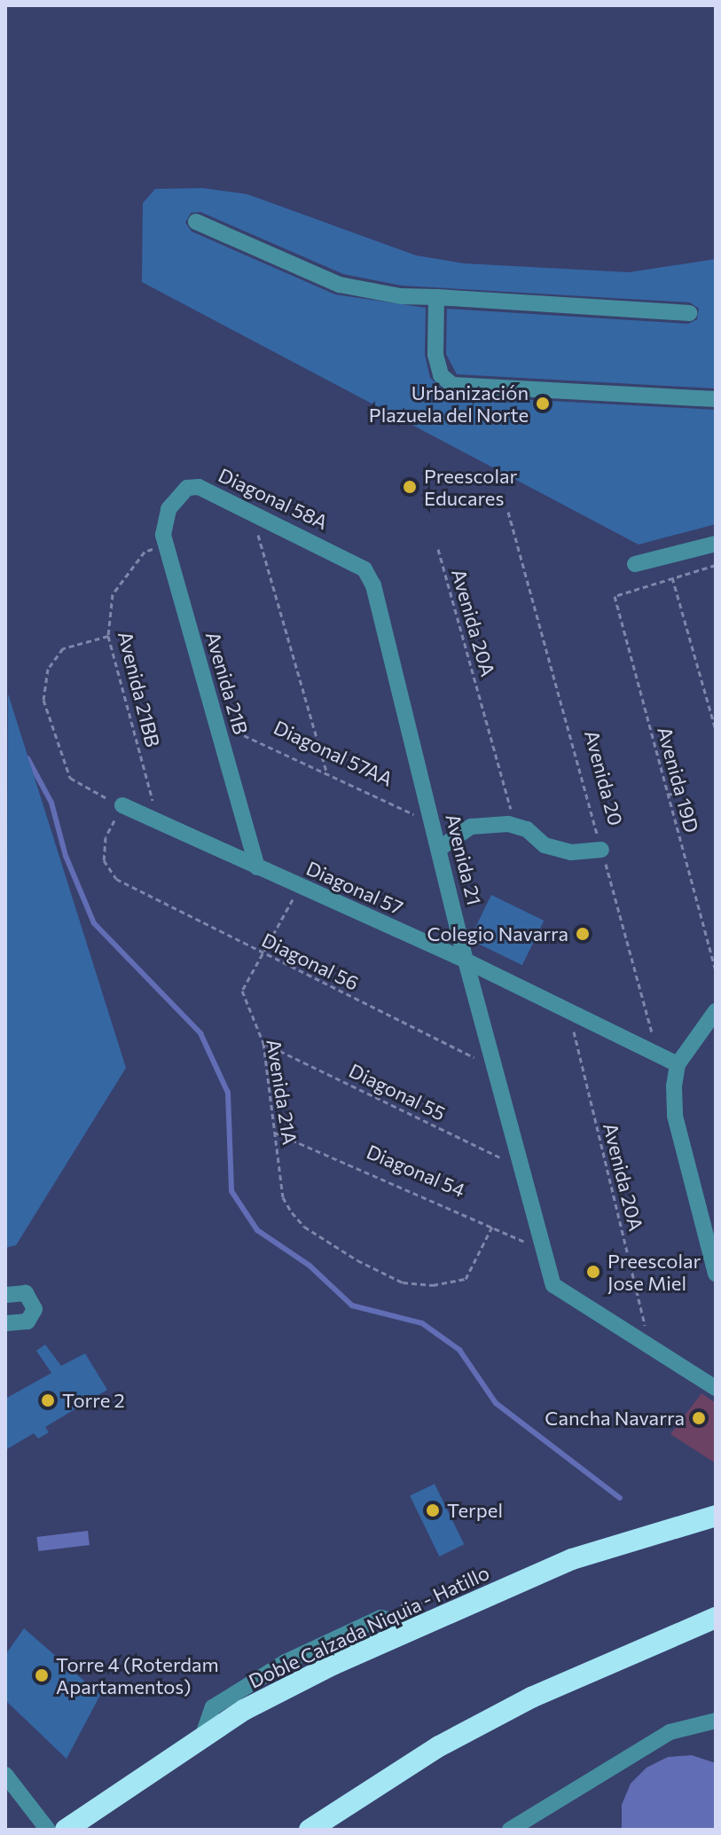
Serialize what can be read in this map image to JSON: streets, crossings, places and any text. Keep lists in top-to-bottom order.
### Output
{
  "streets": {
    "highway": ["Doble Calzada Niquia - Hatillo"],
    "street": [
      "Diagonal 58A",
      "Avenida 21B",
      "Avenida 21",
      "Diagonal 57"
    ],
    "path": [
      "Avenida 20A",
      "Avenida 21BB",
      "Diagonal 57AA",
      "Avenida 20",
      "Avenida 19D",
      "Diagonal 56",
      "Avenida 21A",
      "Diagonal 55",
      "Diagonal 54"
    ]
  },
  "crossings": [
    ["Diagonal 58A", "Avenida 21B"],
    ["Diagonal 58A", "Avenida 21"],
    ["Avenida 20A", "Avenida 21"],
    ["Avenida 20A", "Diagonal 57"],
    ["Avenida 21B", "Avenida 21BB"],
    ["Avenida 21B", "Diagonal 57AA"],
    ["Avenida 21B", "Diagonal 57"],
    ["Avenida 21BB", "Diagonal 57"],
    ["Diagonal 57AA", "Avenida 21"],
    ["Avenida 20", "Diagonal 57"],
    ["Avenida 21", "Diagonal 57"],
    ["Avenida 21", "Diagonal 56"],
    ["Avenida 21", "Diagonal 55"],
    ["Avenida 21", "Diagonal 54"],
    ["Diagonal 57", "Diagonal 56"],
    ["Diagonal 57", "Avenida 21A"],
    ["Diagonal 56", "Avenida 21A"],
    ["Avenida 21A", "Diagonal 55"],
    ["Avenida 21A", "Diagonal 54"]
  ],
  "places": [
    "Urbanización Plazuela del Norte",
    "Preescolar Educares",
    "Colegio Navarra",
    "Preescolar Jose Miel",
    "Torre 2",
    "Cancha Navarra",
    "Terpel",
    "Torre 4 (Roterdam Apartamentos)"
  ]
}
